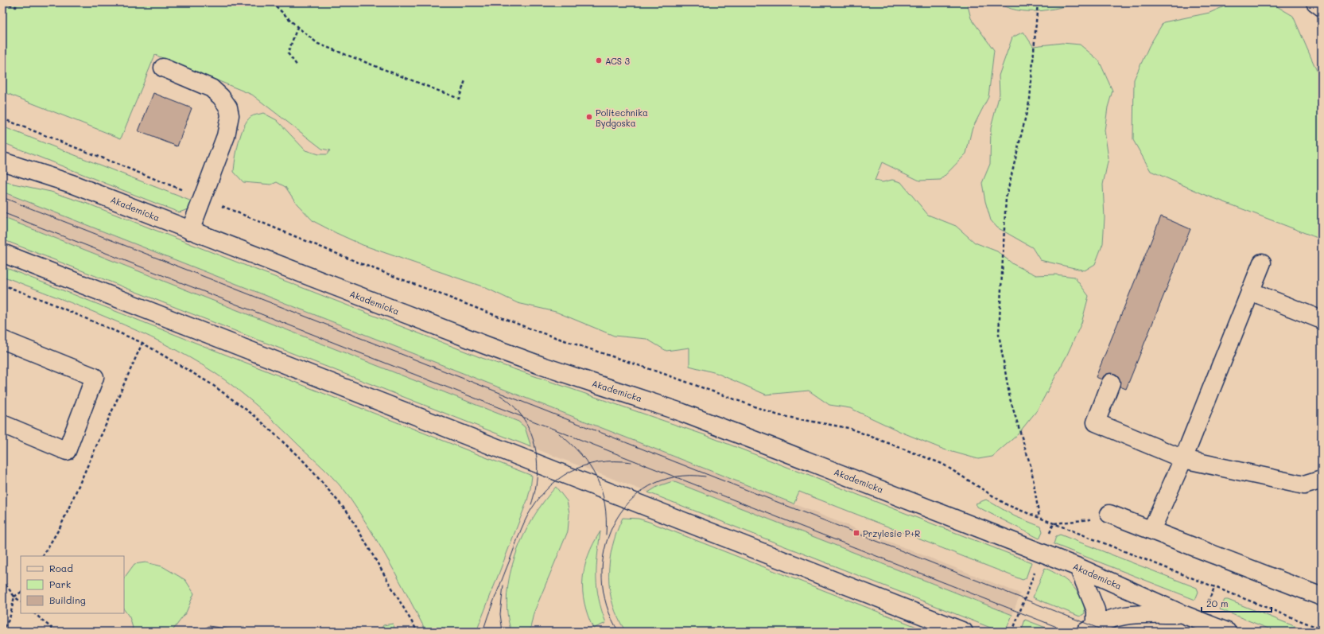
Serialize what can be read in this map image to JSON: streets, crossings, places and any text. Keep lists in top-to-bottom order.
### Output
{
  "streets": {
    "street": ["Akademicka"]
  },
  "places": {
    "other": ["ACS 3", "Politechnika Bydgoska"],
    "transit": ["Przylesie P+R"]
  },
  "legend": ["Road", "Park", "Building"],
  "scale_bar": "20 m"
}
